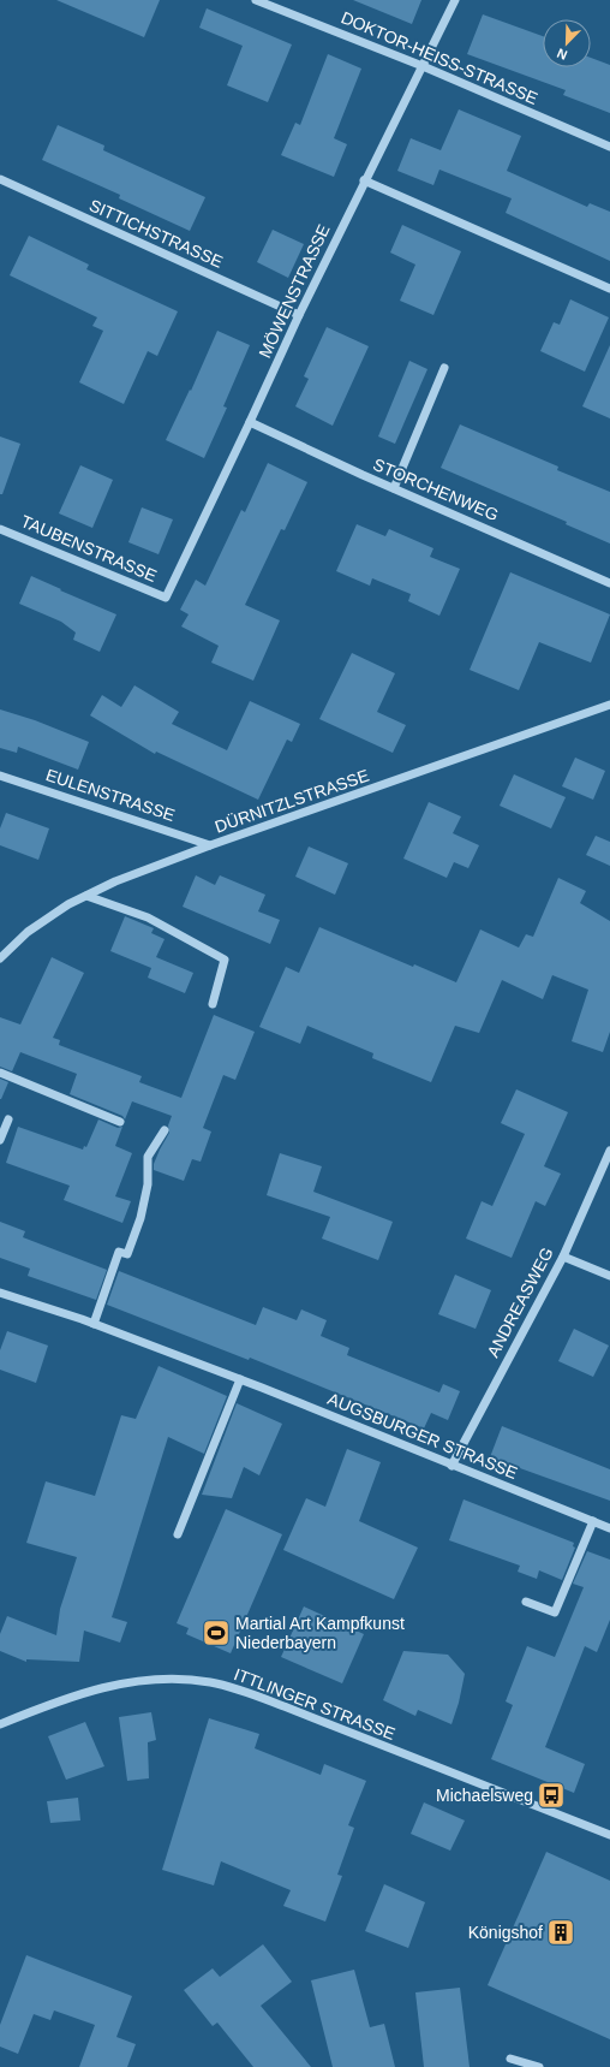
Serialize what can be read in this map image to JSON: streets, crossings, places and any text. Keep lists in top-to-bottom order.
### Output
{
  "streets": {
    "street": [
      "DOKTOR-HEISS-STRASSE",
      "SITTICHSTRASSE",
      "MÖWENSTRASSE",
      "STORCHENWEG",
      "TAUBENSTRASSE",
      "EULENSTRASSE",
      "DÜRNITZLSTRASSE",
      "ANDREASWEG",
      "AUGSBURGER STRASSE",
      "ITTLINGER STRASSE"
    ]
  },
  "crossings": [
    ["DOKTOR-HEISS-STRASSE", "MÖWENSTRASSE"],
    ["SITTICHSTRASSE", "MÖWENSTRASSE"],
    ["MÖWENSTRASSE", "STORCHENWEG"],
    ["MÖWENSTRASSE", "TAUBENSTRASSE"],
    ["EULENSTRASSE", "DÜRNITZLSTRASSE"],
    ["ANDREASWEG", "AUGSBURGER STRASSE"]
  ],
  "places": {
    "sports": ["Martial Art Kampfkunst Niederbayern"],
    "bus stop": ["Michaelsweg"],
    "building": ["Königshof"]
  },
  "north": "bottom left"
}
